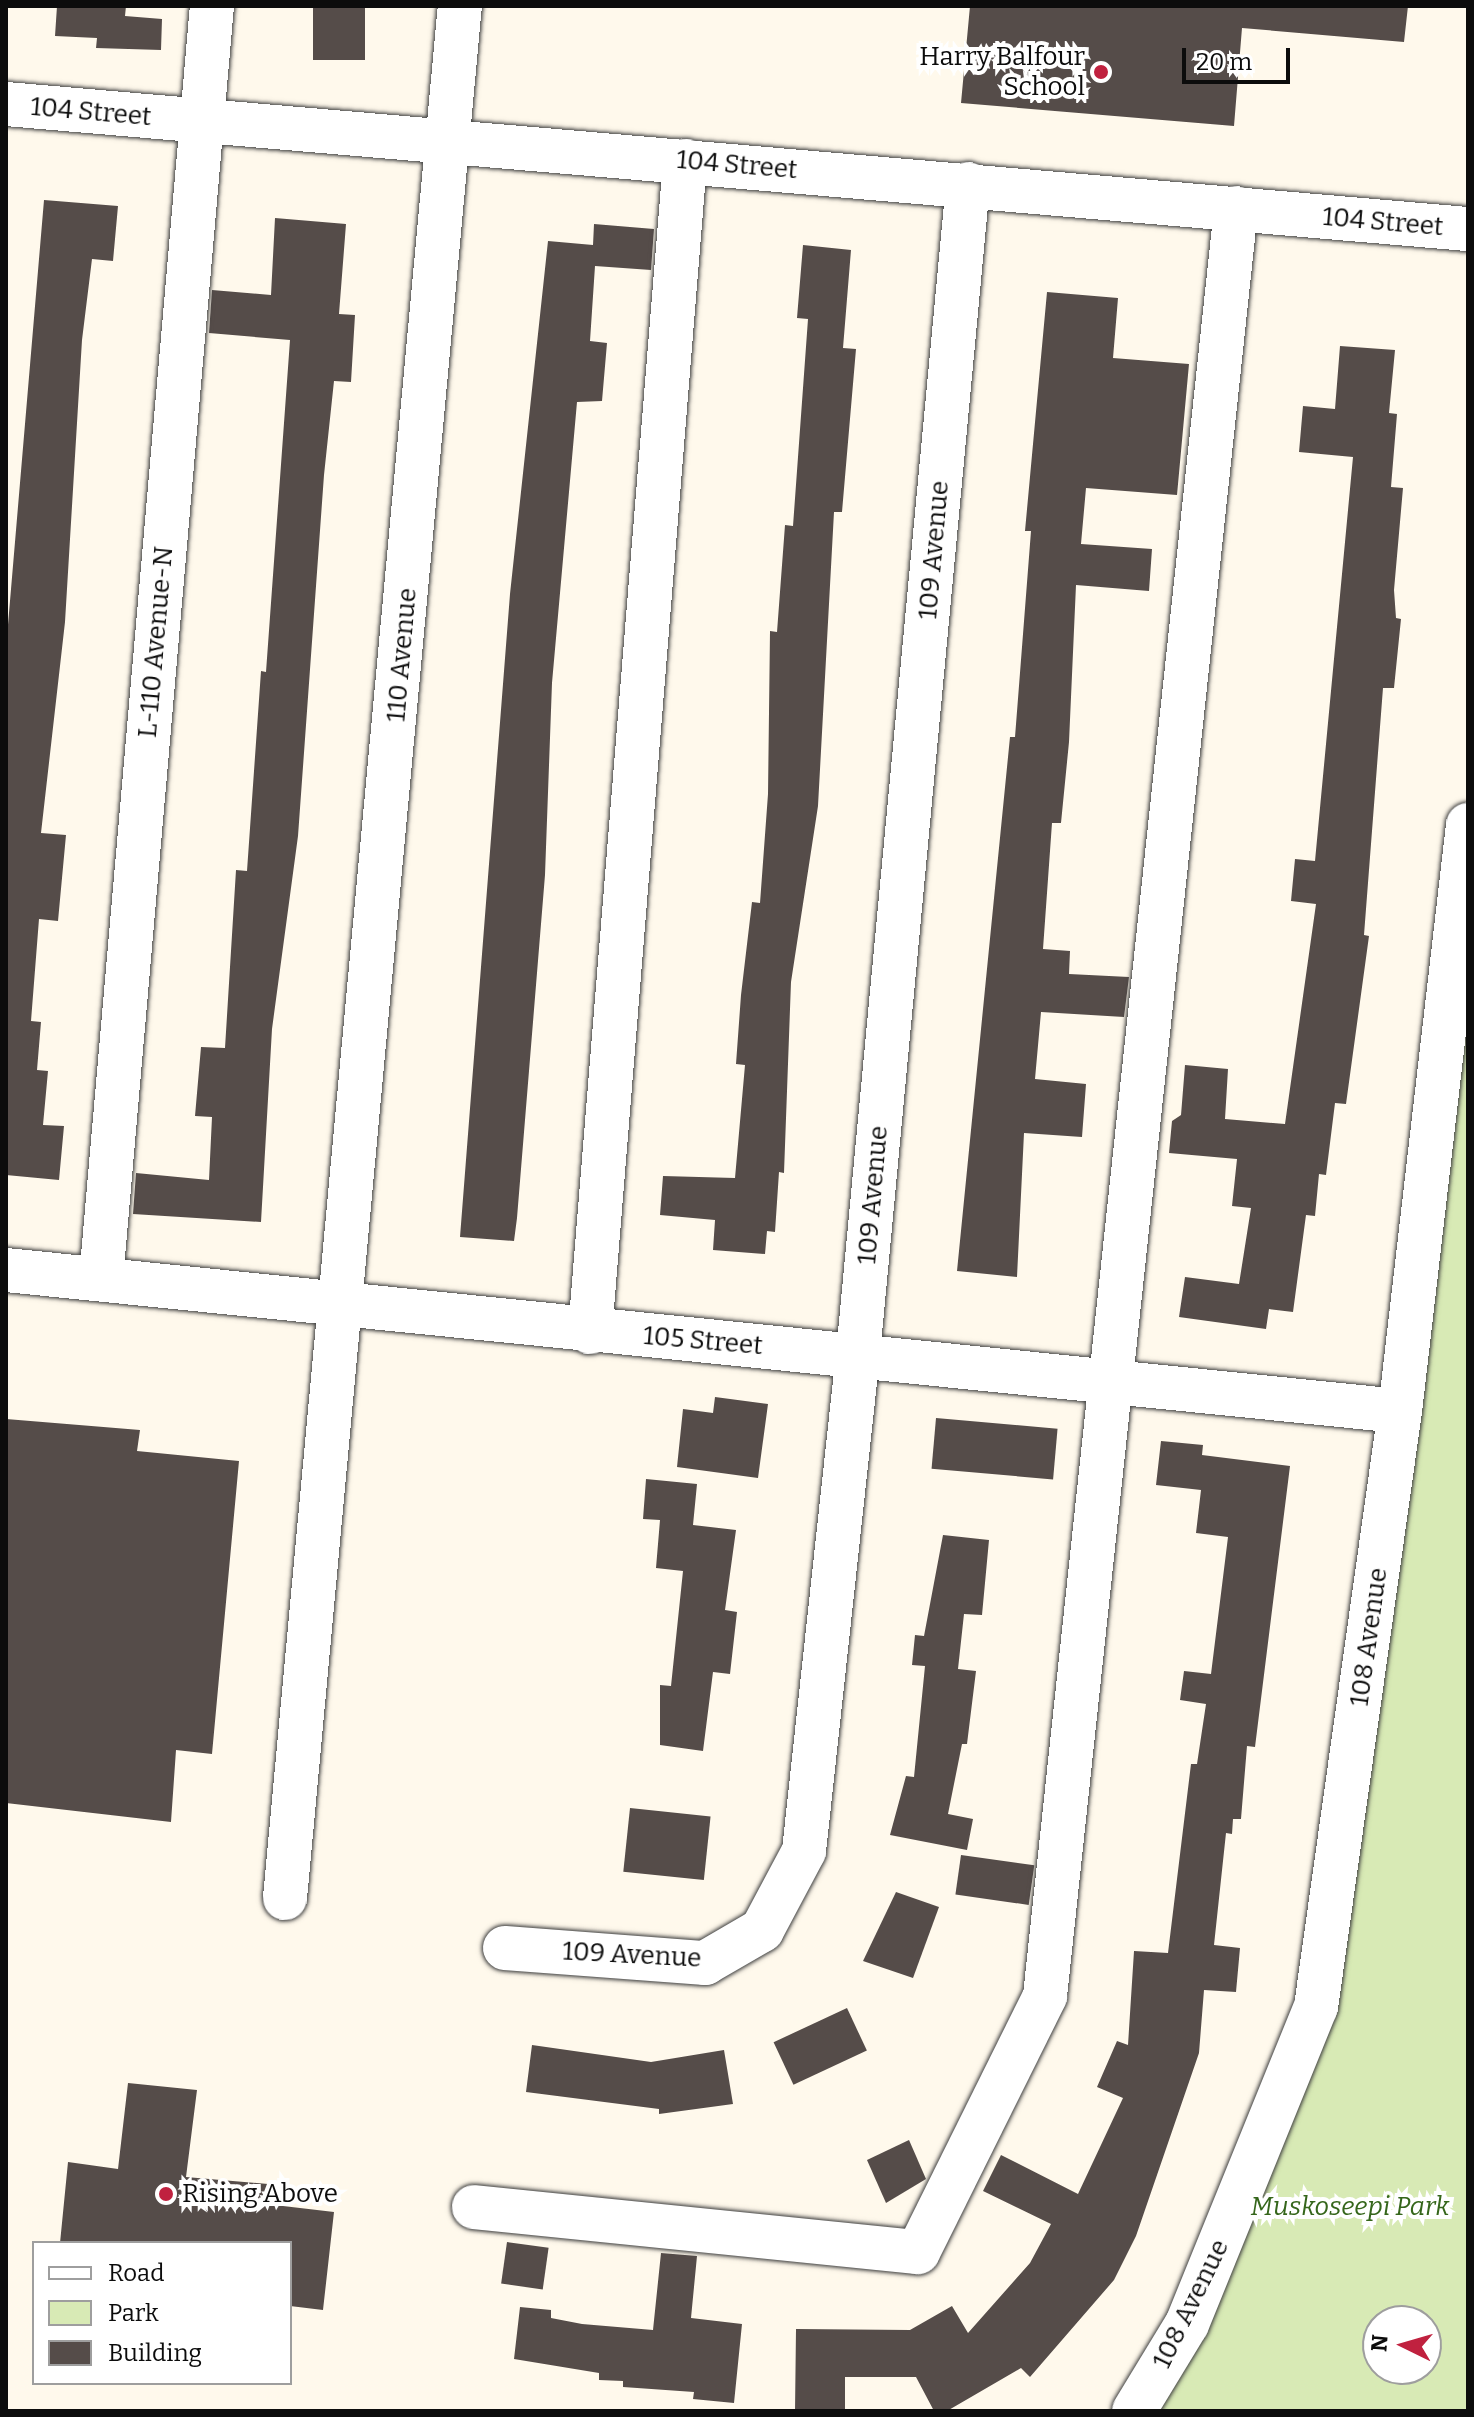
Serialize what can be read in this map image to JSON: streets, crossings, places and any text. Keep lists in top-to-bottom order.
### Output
{
  "streets": {
    "street": [
      "104 Street",
      "109 Avenue",
      "L-110 Avenue-N",
      "110 Avenue",
      "105 Street",
      "108 Avenue"
    ]
  },
  "crossings": [
    ["104 Street", "109 Avenue"],
    ["104 Street", "L-110 Avenue-N"],
    ["104 Street", "110 Avenue"],
    ["109 Avenue", "105 Street"],
    ["L-110 Avenue-N", "105 Street"],
    ["110 Avenue", "105 Street"],
    ["105 Street", "108 Avenue"]
  ],
  "parks": ["Muskoseepi Park"],
  "places": ["Harry Balfour School", "Rising Above"],
  "legend": ["Road", "Park", "Building"],
  "scale_bar": "20 m",
  "north": "left"
}
